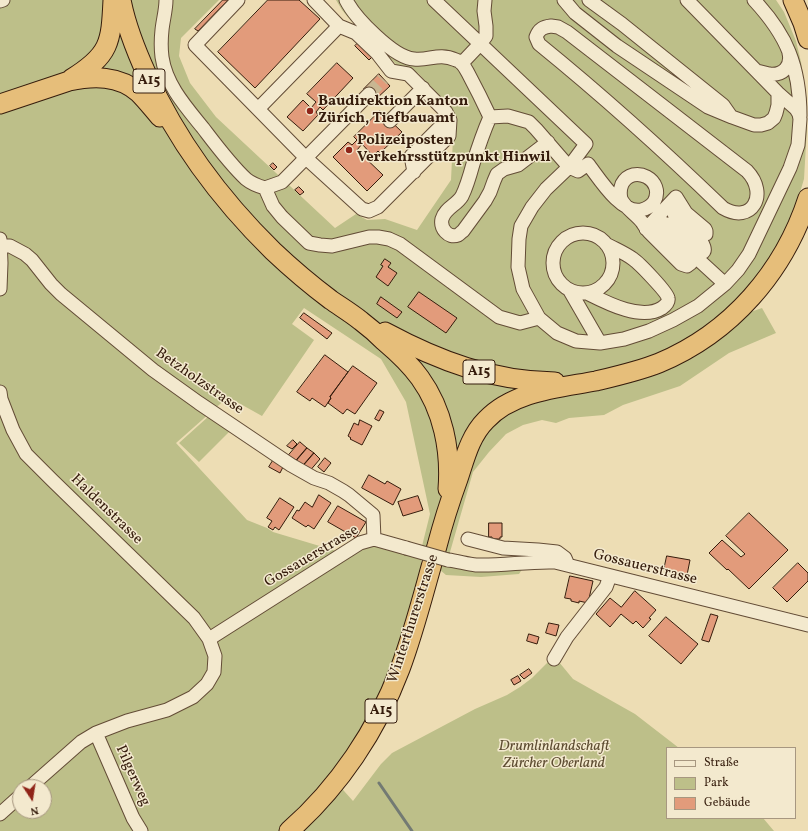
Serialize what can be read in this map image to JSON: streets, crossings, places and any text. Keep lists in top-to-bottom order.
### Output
{
  "streets": {
    "highway": ["A15", "Winterthurerstrasse"],
    "street": [
      "Betzholzstrasse",
      "Haldenstrasse",
      "Gossauerstrasse",
      "Pilgerweg"
    ]
  },
  "crossings": [
    ["A15", "Winterthurerstrasse"],
    ["Betzholzstrasse", "Gossauerstrasse"],
    ["Haldenstrasse", "Gossauerstrasse"]
  ],
  "parks": ["Drumlinlandschaft Zürcher Oberland"],
  "places": ["Baudirektion Kanton Zürich, Tiefbauamt", "Polizeiposten Verkehrsstützpunkt Hinwil"],
  "legend": ["Straße", "Park", "Gebäude"],
  "north": "bottom"
}
